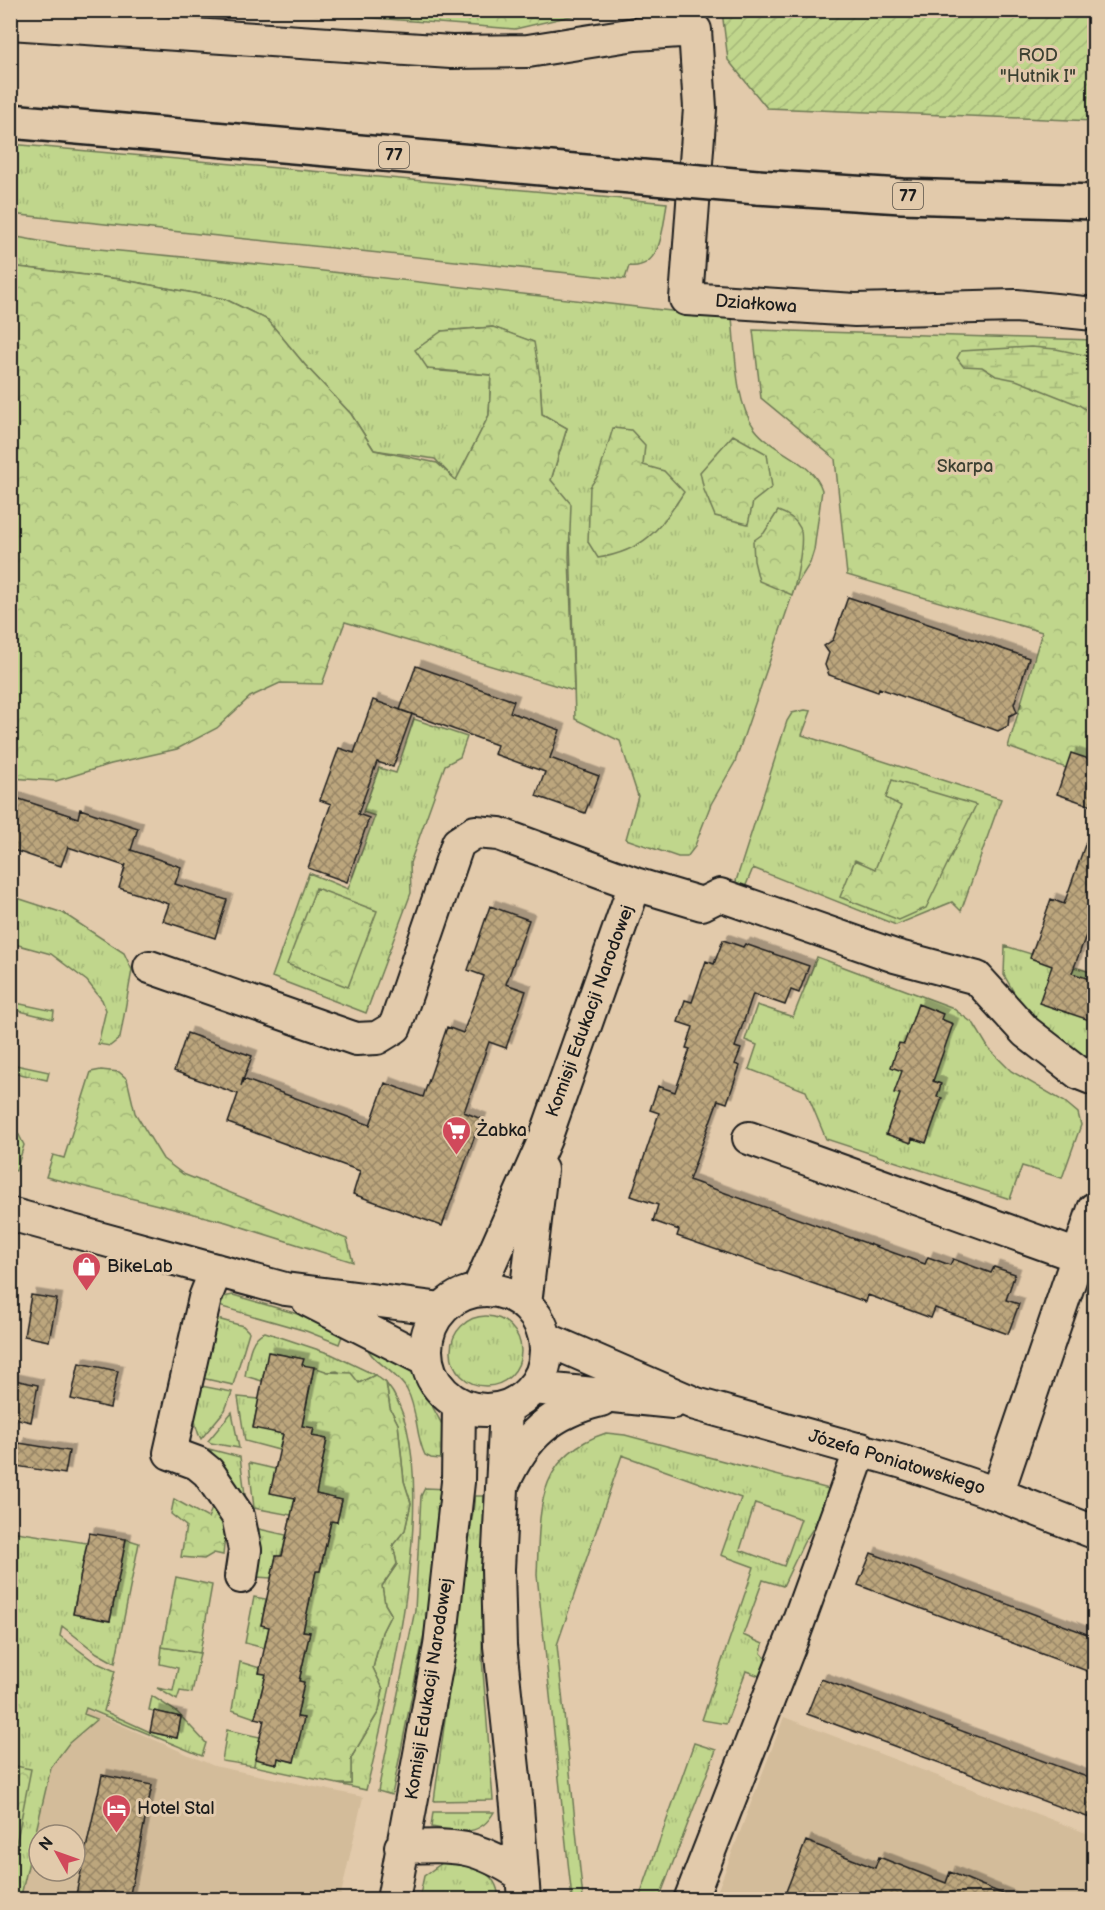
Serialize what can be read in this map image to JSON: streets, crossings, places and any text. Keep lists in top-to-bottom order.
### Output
{
  "streets": {
    "main road": ["77"],
    "street": ["Działkowa", "Komisji Edukacji Narodowej", "Józefa Poniatowskiego"]
  },
  "crossings": [
    ["Komisji Edukacji Narodowej", "Józefa Poniatowskiego"]
  ],
  "parks": ["ROD \"Hutnik I\"", "Skarpa"],
  "places": {
    "supermarket": ["Żabka"],
    "shop": ["BikeLab"],
    "hotel": ["Hotel Stal"]
  },
  "north": "top left"
}
